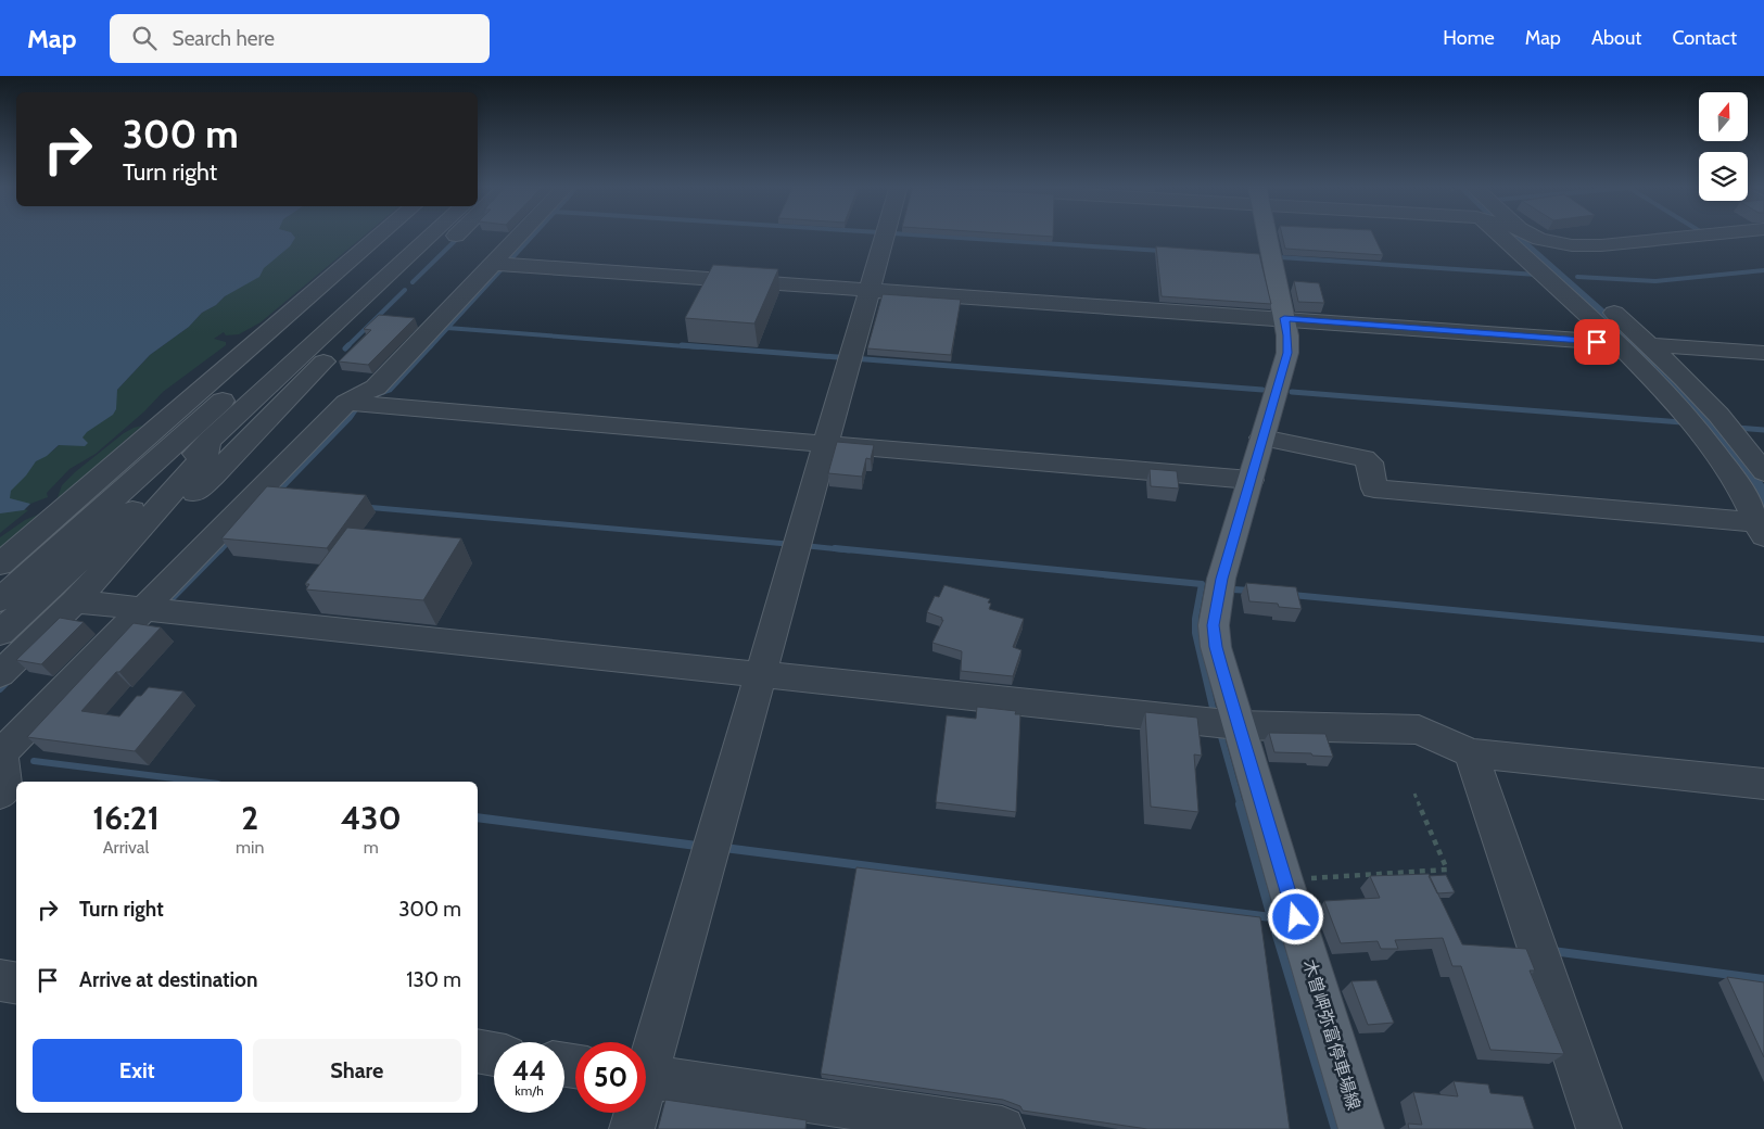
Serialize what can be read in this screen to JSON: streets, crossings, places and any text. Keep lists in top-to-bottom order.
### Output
{
  "streets": {
    "main road": ["木曽岬弥富停車場線"]
  },
  "north": "top",
  "page": {
    "header": "Map",
    "search": "Search here",
    "nav": [
      "Home",
      "Map",
      "About",
      "Contact"
    ],
    "turn": ["300 m", "Turn right"],
    "eta": [
      "16:21",
      "Arrival",
      "2",
      "min",
      "430",
      "m"
    ],
    "list": [
      {
        "name": "Turn right",
        "value": "300 m"
      },
      {
        "name": "Arrive at destination",
        "value": "130 m"
      }
    ],
    "buttons": ["Exit", "Share"],
    "speed": "44 km/h",
    "limit": "50"
  }
}
